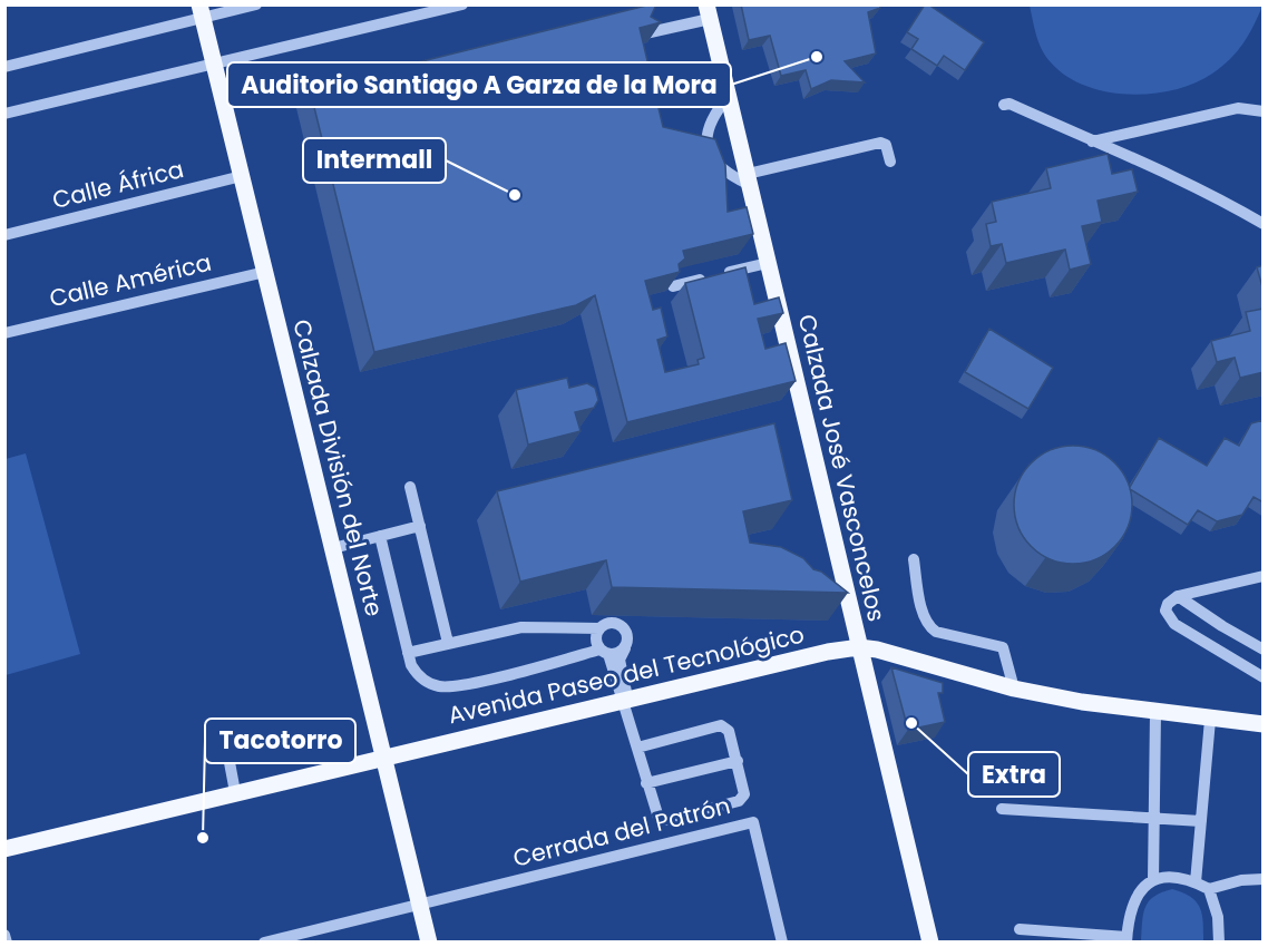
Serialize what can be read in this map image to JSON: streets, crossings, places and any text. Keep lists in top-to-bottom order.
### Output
{
  "streets": {
    "main road": ["Calzada División del Norte", "Calzada José Vasconcelos", "Avenida Paseo del Tecnológico"],
    "street": ["Calle África", "Calle América", "Cerrada del Patrón"]
  },
  "crossings": [
    ["Calle África", "Calzada División del Norte"],
    ["Calle América", "Calzada División del Norte"],
    ["Calzada División del Norte", "Avenida Paseo del Tecnológico"],
    ["Calzada División del Norte", "Cerrada del Patrón"],
    ["Calzada José Vasconcelos", "Avenida Paseo del Tecnológico"]
  ],
  "places": [
    "Auditorio Santiago A Garza de la Mora",
    "Intermall",
    "Extra",
    "Tacotorro"
  ]
}
